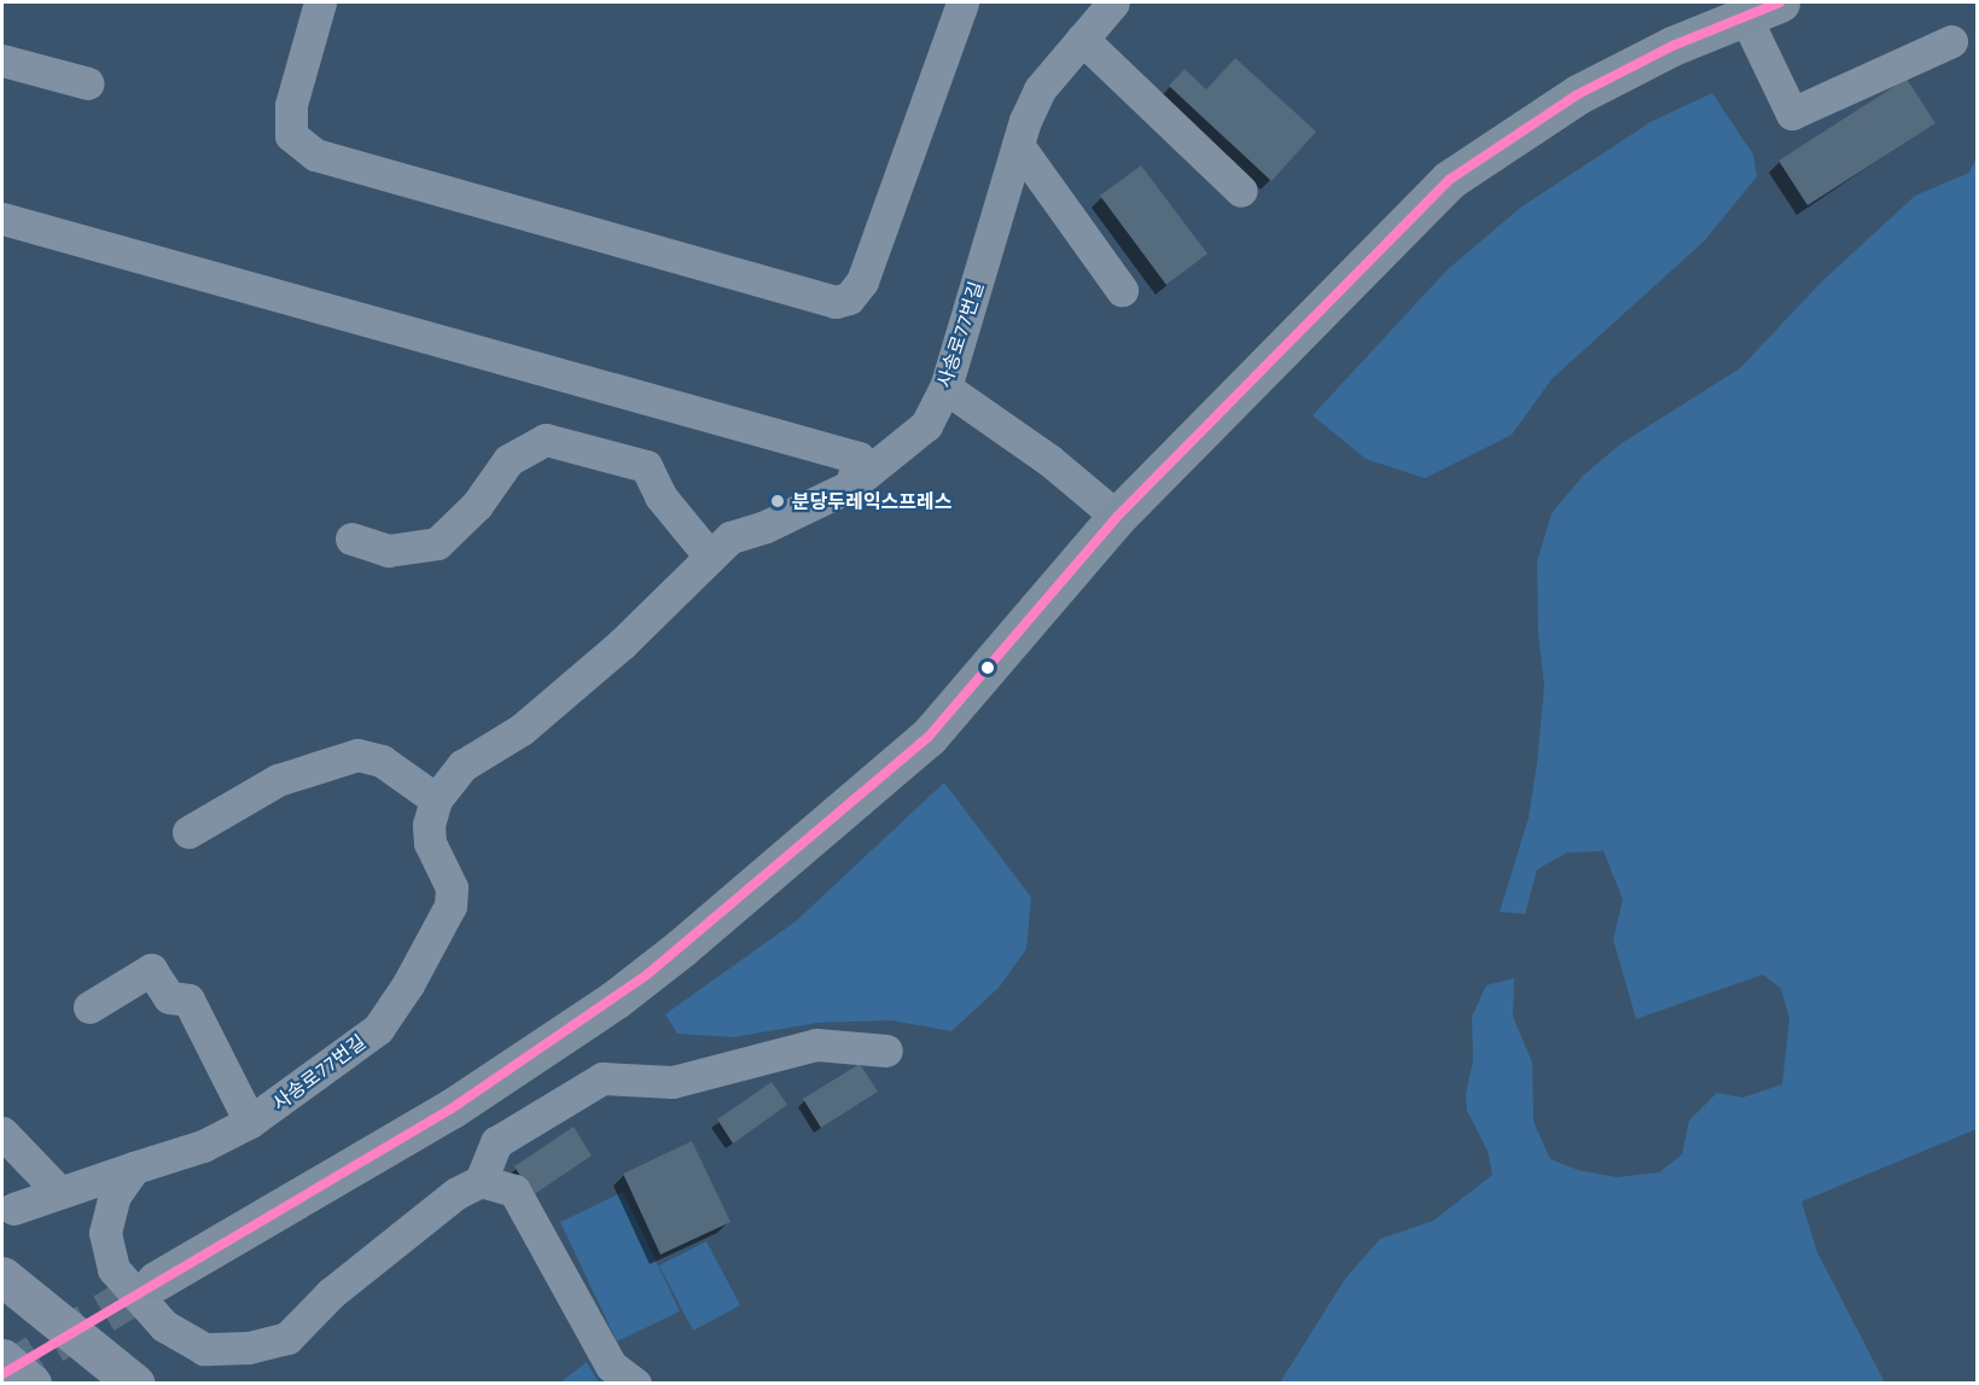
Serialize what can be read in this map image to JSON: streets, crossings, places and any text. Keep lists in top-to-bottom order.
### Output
{
  "streets": {
    "street": ["사송로77번길"]
  },
  "places": ["분당두레익스프레스"]
}
